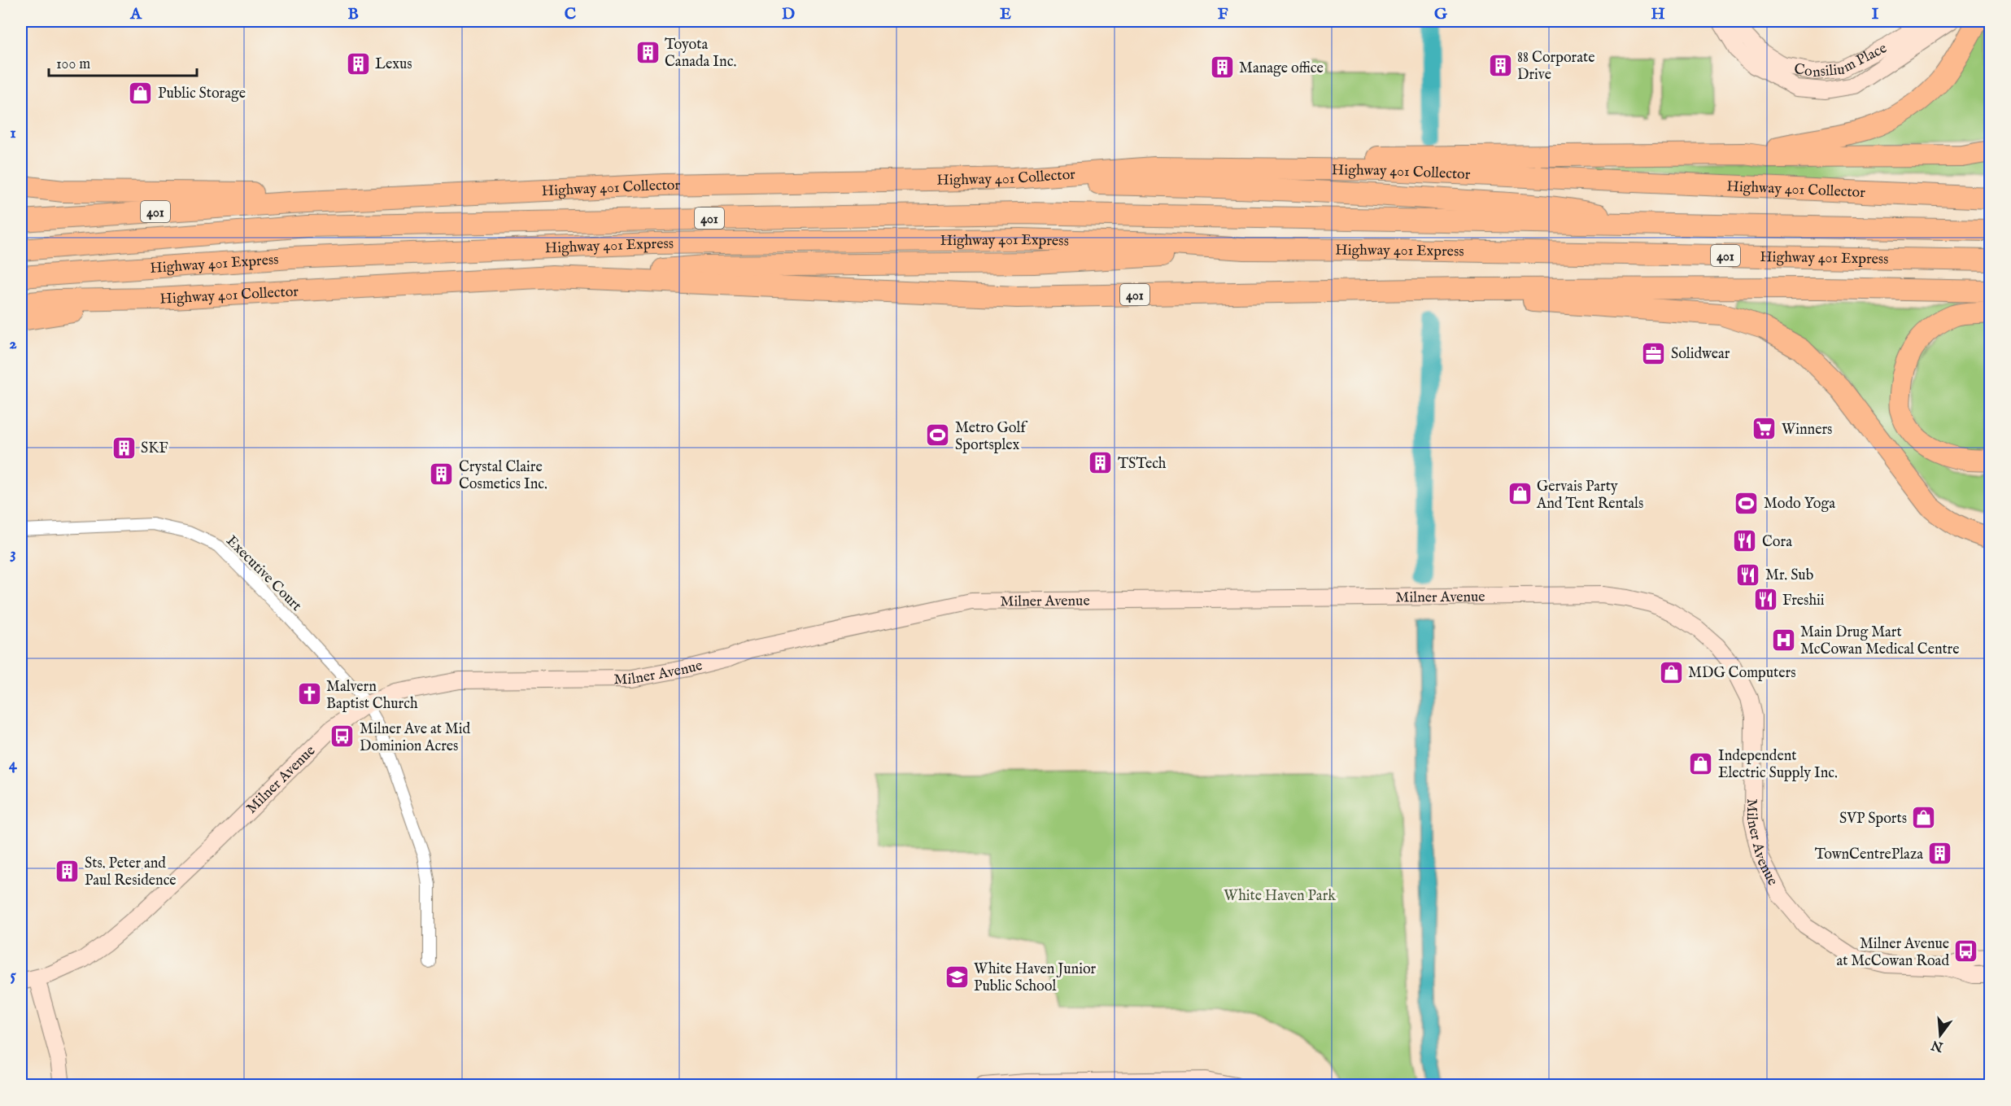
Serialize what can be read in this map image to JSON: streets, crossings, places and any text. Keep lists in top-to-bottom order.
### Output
{
  "streets": {
    "highway": ["Highway 401 Collector", "401", "Highway 401 Express"],
    "main road": ["Consilium Place", "Milner Avenue"],
    "street": ["Executive Court"]
  },
  "crossings": [
    ["Executive Court", "Milner Avenue"]
  ],
  "parks": ["White Haven Park"],
  "places": {
    "building": [
      "Toyota Canada Inc.",
      "Lexus",
      "88 Corporate Drive",
      "Manage office",
      "SKF",
      "TSTech",
      "Crystal Claire Cosmetics Inc.",
      "TownCentrePlaza",
      "Sts. Peter and Paul Residence"
    ],
    "shop": [
      "Public Storage",
      "Gervais Party And Tent Rentals",
      "MDG Computers",
      "Independent Electric Supply Inc.",
      "SVP Sports"
    ],
    "office": ["Solidwear"],
    "supermarket": ["Winners"],
    "sports": ["Metro Golf Sportsplex", "Modo Yoga"],
    "restaurant": ["Cora", "Mr. Sub", "Freshii"],
    "hospital": ["Main Drug Mart McCowan Medical Centre"],
    "church": ["Malvern Baptist Church"],
    "bus stop": ["Milner Ave at Mid Dominion Acres", "Milner Avenue at McCowan Road"],
    "school or university": ["White Haven Junior Public School"]
  },
  "scale_bar": "100 m",
  "north": "bottom",
  "grid": {
    "columns": [
      "A",
      "B",
      "C",
      "D",
      "E",
      "F",
      "G",
      "H",
      "I"
    ],
    "rows": [
      "1",
      "2",
      "3",
      "4",
      "5"
    ]
  }
}
